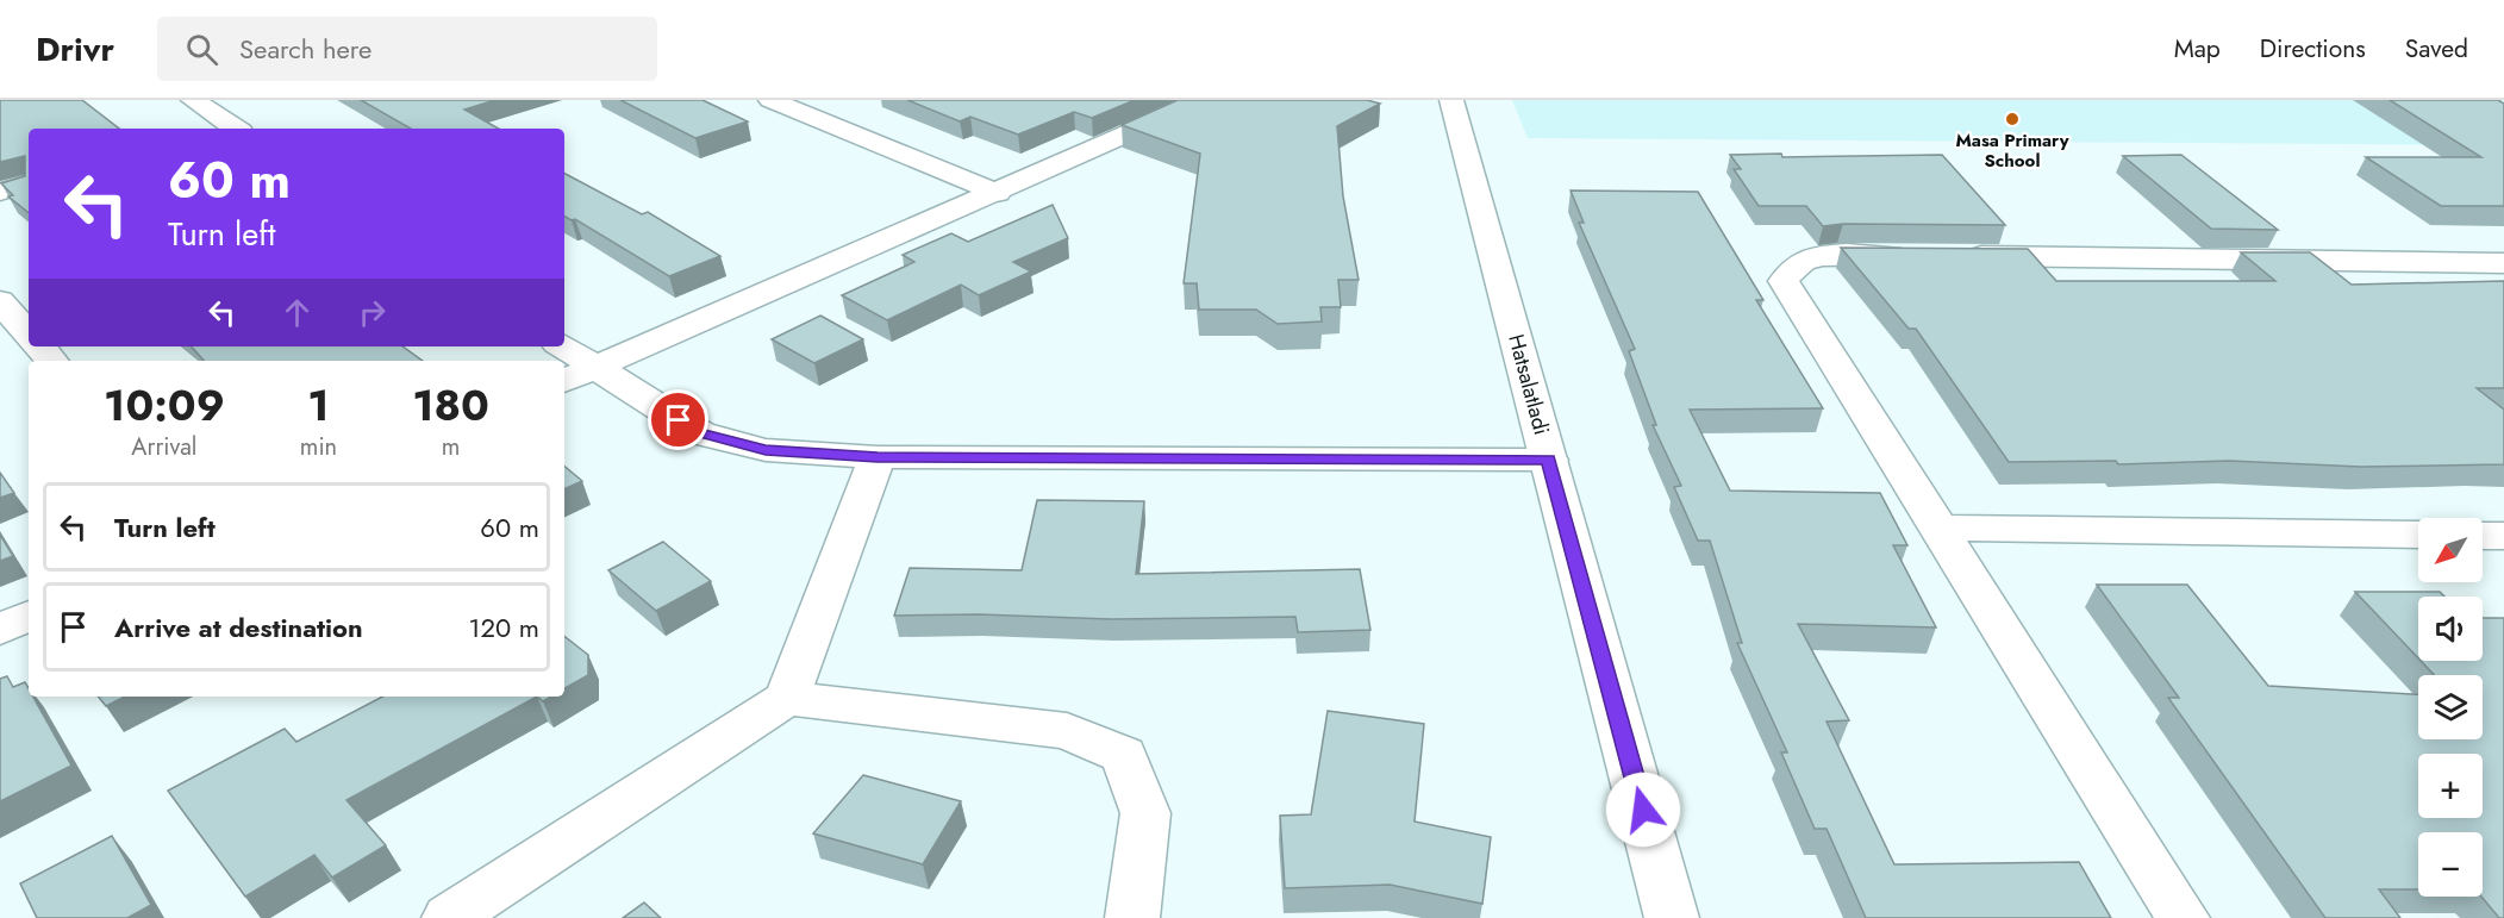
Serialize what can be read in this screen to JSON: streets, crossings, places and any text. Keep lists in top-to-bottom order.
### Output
{
  "streets": {
    "street": ["Hatsalatladi"]
  },
  "places": ["Masa Primary School"],
  "north": "bottom left",
  "page": {
    "header": "Drivr",
    "search": "Search here",
    "nav": ["Map", "Directions", "Saved"],
    "turn": ["60 m", "Turn left"],
    "eta": [
      "10:09",
      "Arrival",
      "1",
      "min",
      "180",
      "m"
    ],
    "list": [
      {
        "name": "Turn left",
        "value": "60 m"
      },
      {
        "name": "Arrive at destination",
        "value": "120 m"
      }
    ],
    "map_buttons": ["+", "−"]
  }
}
